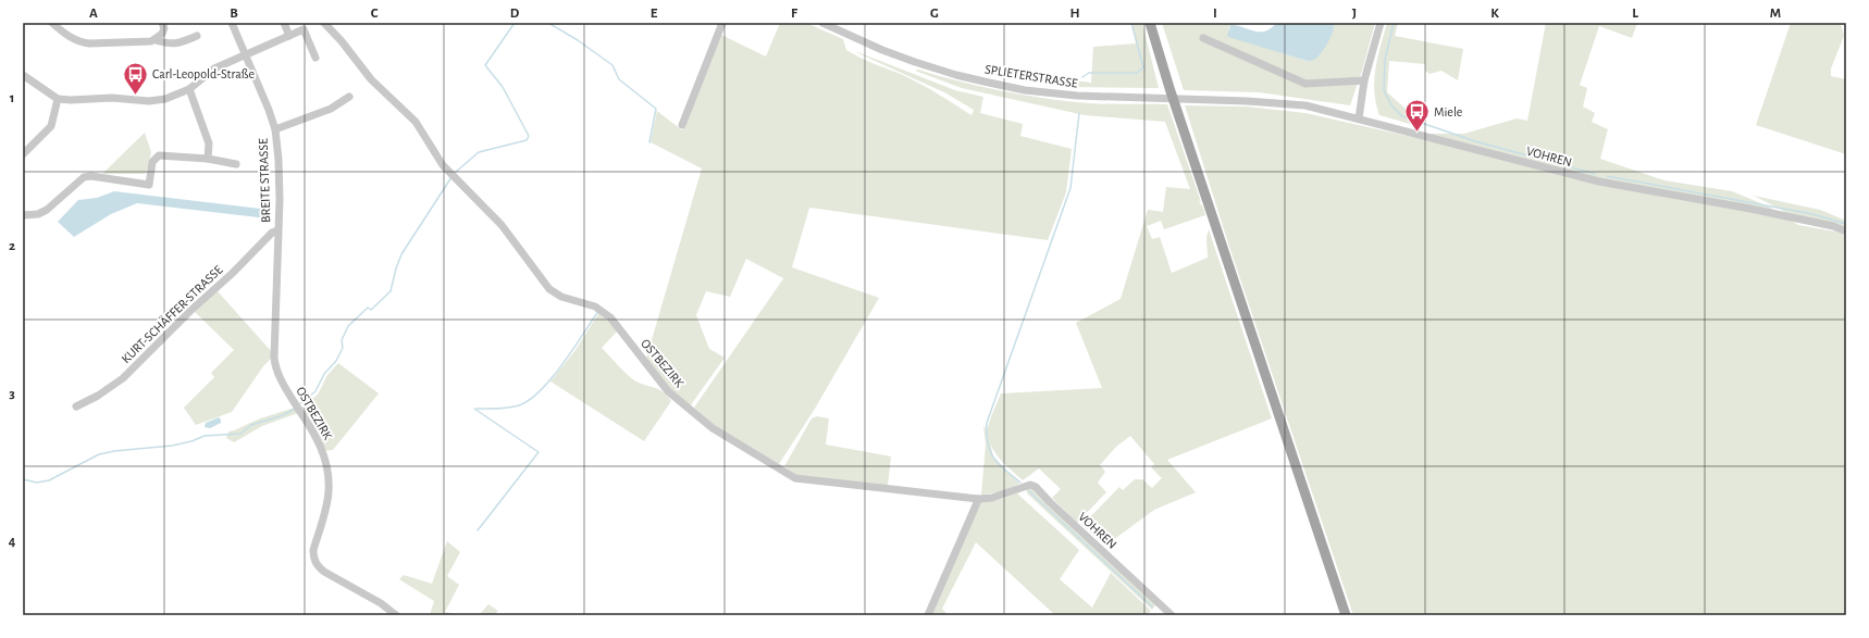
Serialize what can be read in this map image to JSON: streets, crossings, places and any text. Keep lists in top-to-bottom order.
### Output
{
  "streets": {
    "street": [
      "SPLIETERSTRASSE",
      "VOHREN",
      "BREITE STRASSE",
      "KURT-SCHÄFFER-STRASSE",
      "OSTBEZIRK"
    ]
  },
  "crossings": [
    ["SPLIETERSTRASSE", "VOHREN"],
    ["VOHREN", "OSTBEZIRK"],
    ["BREITE STRASSE", "KURT-SCHÄFFER-STRASSE"],
    ["BREITE STRASSE", "OSTBEZIRK"],
    ["KURT-SCHÄFFER-STRASSE", "OSTBEZIRK"]
  ],
  "places": {
    "bus stop": ["Carl-Leopold-Straße", "Miele"]
  },
  "grid": {
    "columns": [
      "A",
      "B",
      "C",
      "D",
      "E",
      "F",
      "G",
      "H",
      "I",
      "J",
      "K",
      "L",
      "M"
    ],
    "rows": [
      "1",
      "2",
      "3",
      "4"
    ]
  }
}
